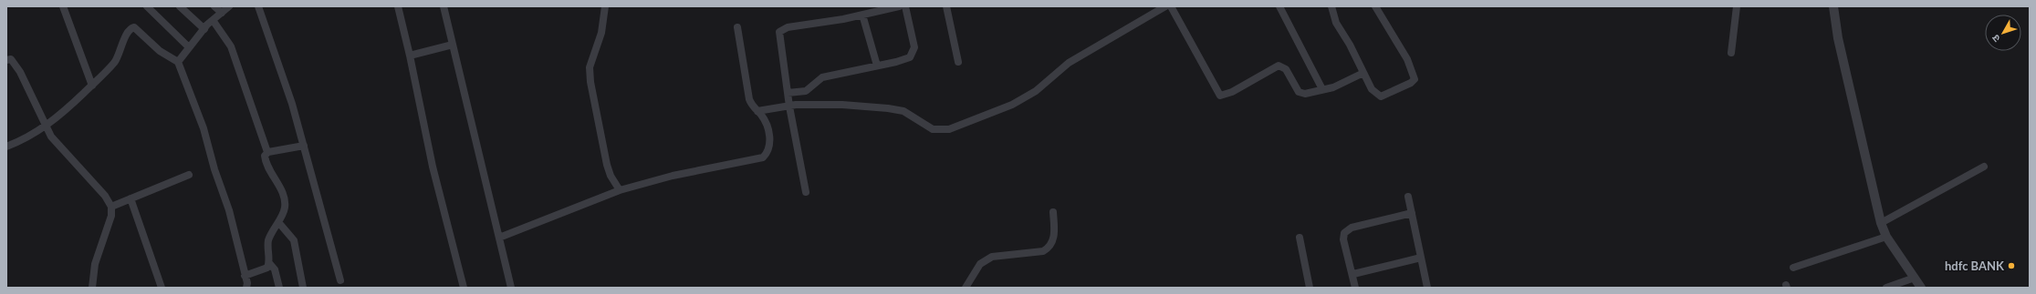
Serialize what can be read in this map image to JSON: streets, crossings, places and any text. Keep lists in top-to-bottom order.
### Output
{
  "places": ["hdfc BANK"],
  "north": "bottom left"
}
